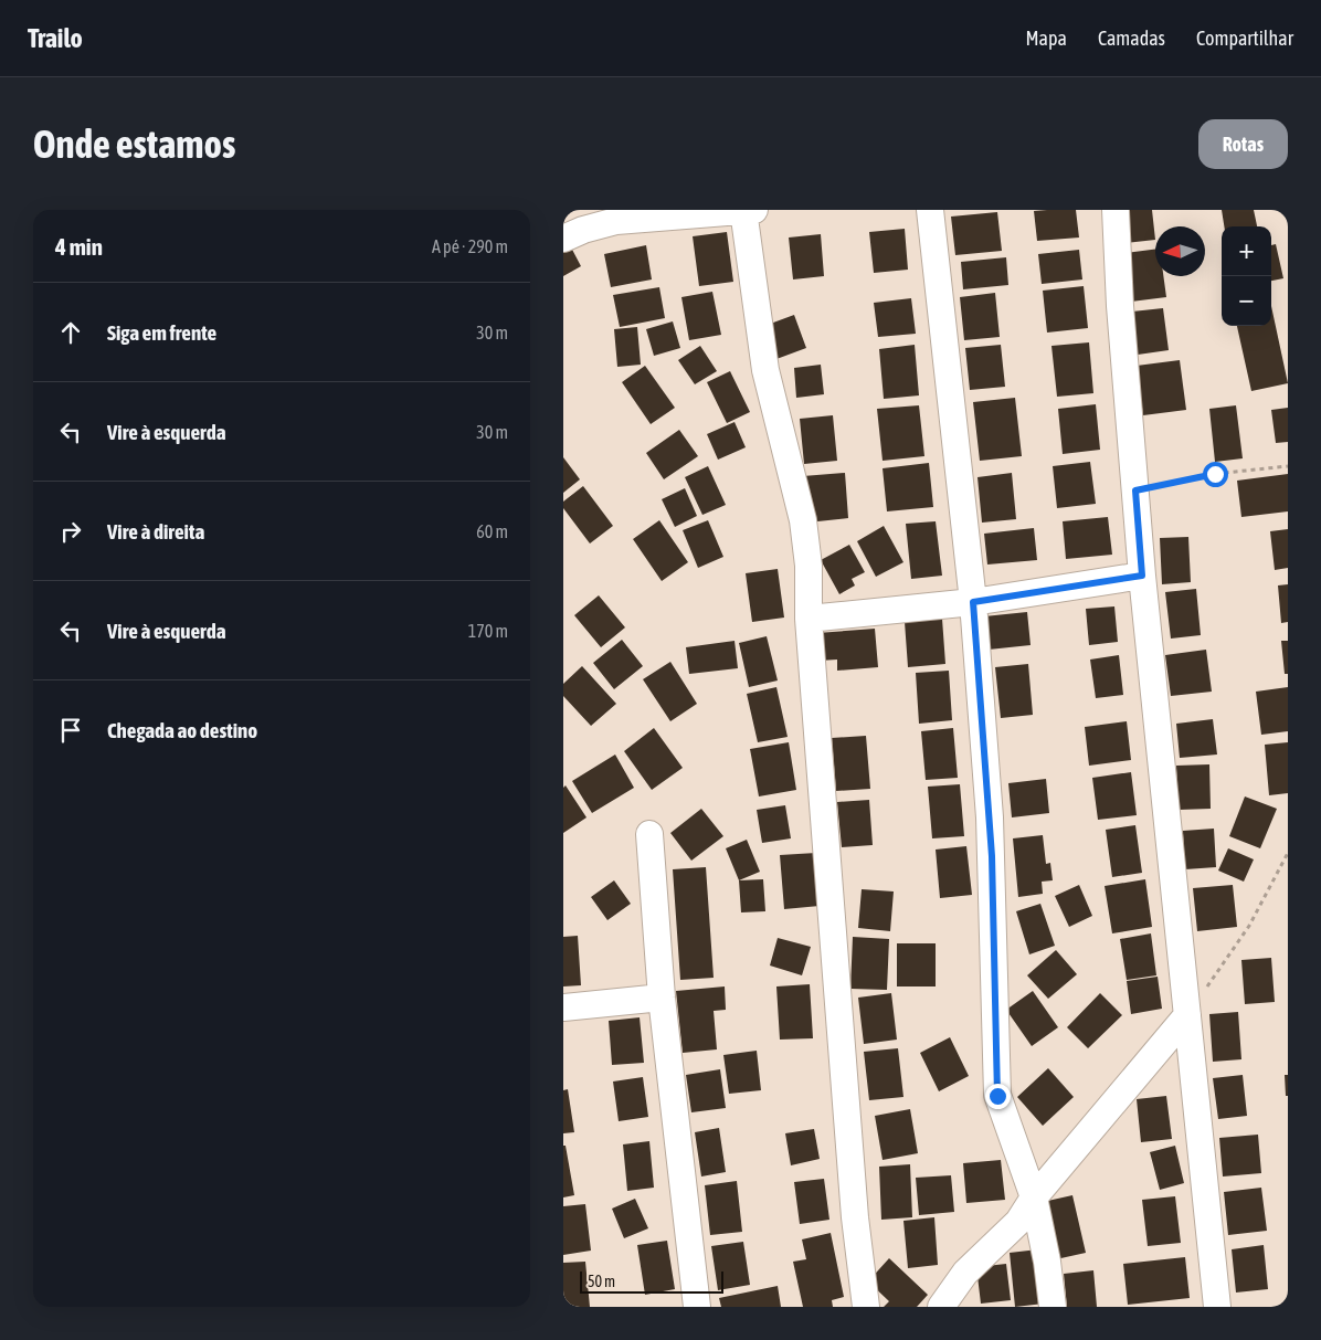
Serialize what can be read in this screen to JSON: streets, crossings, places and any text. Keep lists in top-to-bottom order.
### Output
{
  "scale_bar": "50 m",
  "north": "left",
  "page": {
    "header": "Trailo",
    "nav": ["Mapa", "Camadas", "Compartilhar"],
    "buttons": "Rotas",
    "title": "Onde estamos",
    "heading": ["4 min", "A pé · 290 m"],
    "map_buttons": ["+", "−"],
    "list": [
      ["Siga em frente", "30 m"],
      ["Vire à esquerda", "30 m"],
      ["Vire à direita", "60 m"],
      ["Vire à esquerda", "170 m"],
      "Chegada ao destino"
    ],
    "scale": "50 m"
  }
}
